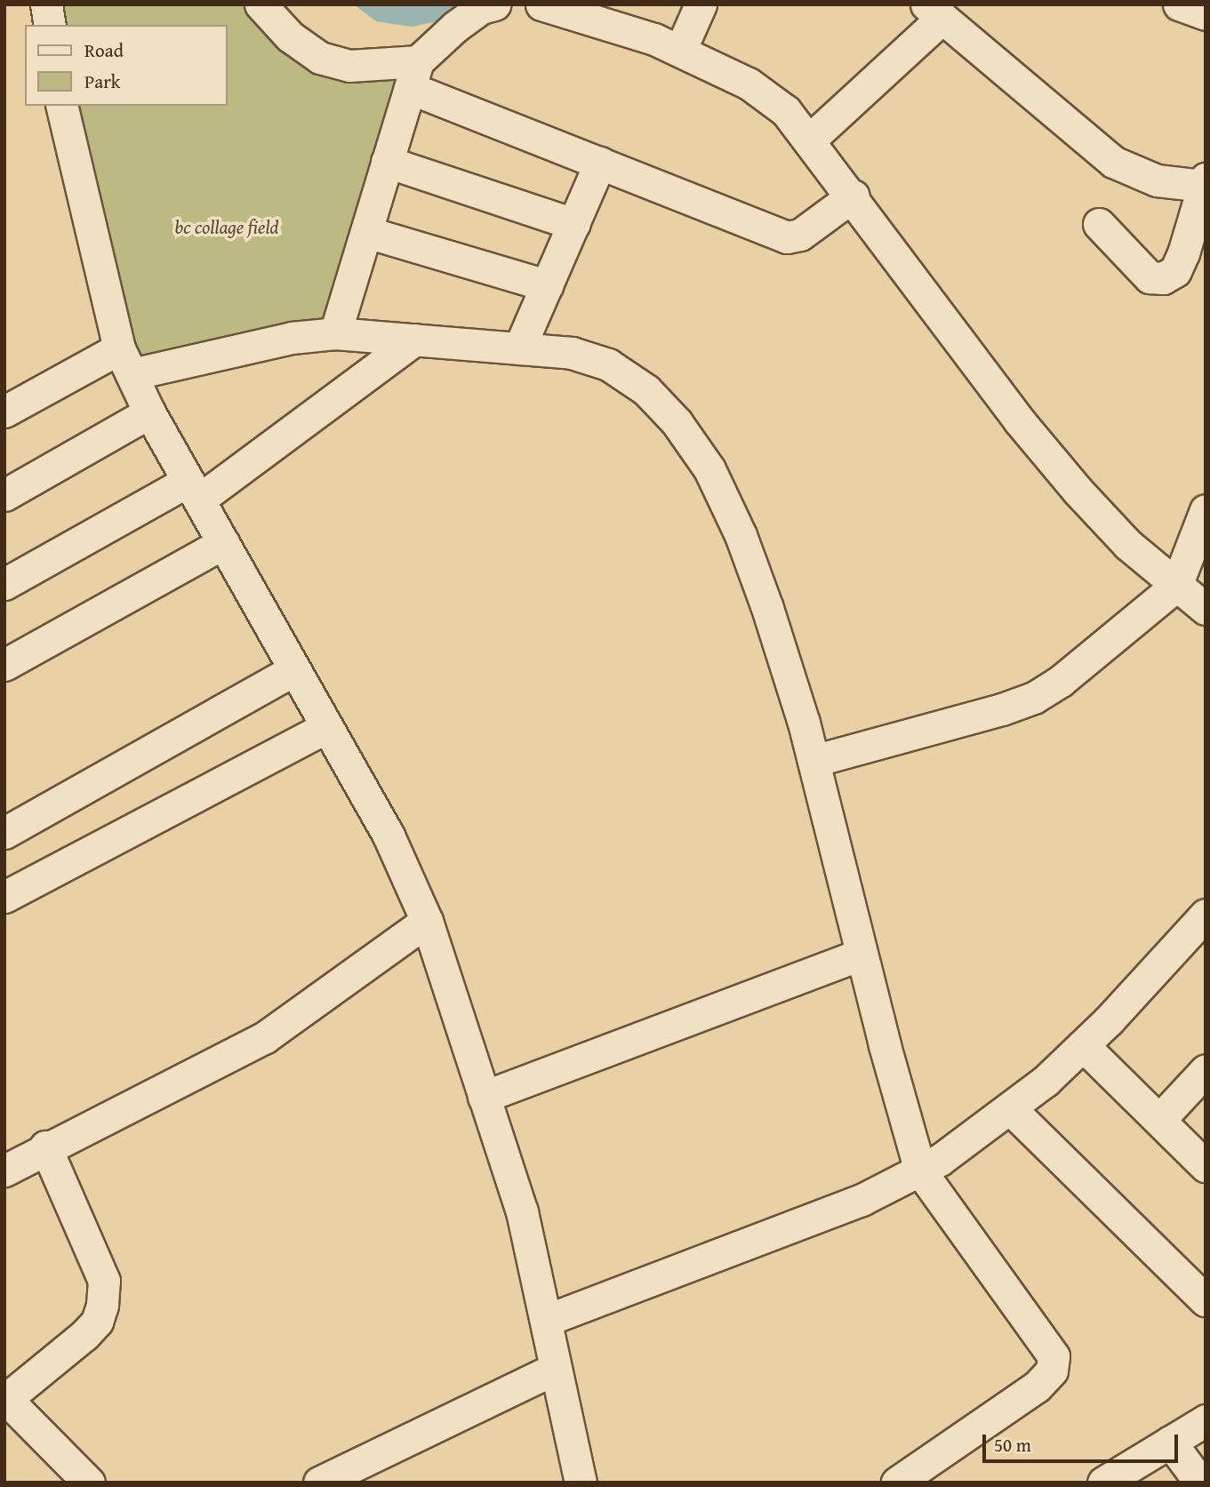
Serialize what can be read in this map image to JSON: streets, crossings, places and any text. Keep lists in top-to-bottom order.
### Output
{
  "parks": ["bc collage field"],
  "legend": ["Road", "Park"],
  "scale_bar": "50 m"
}
